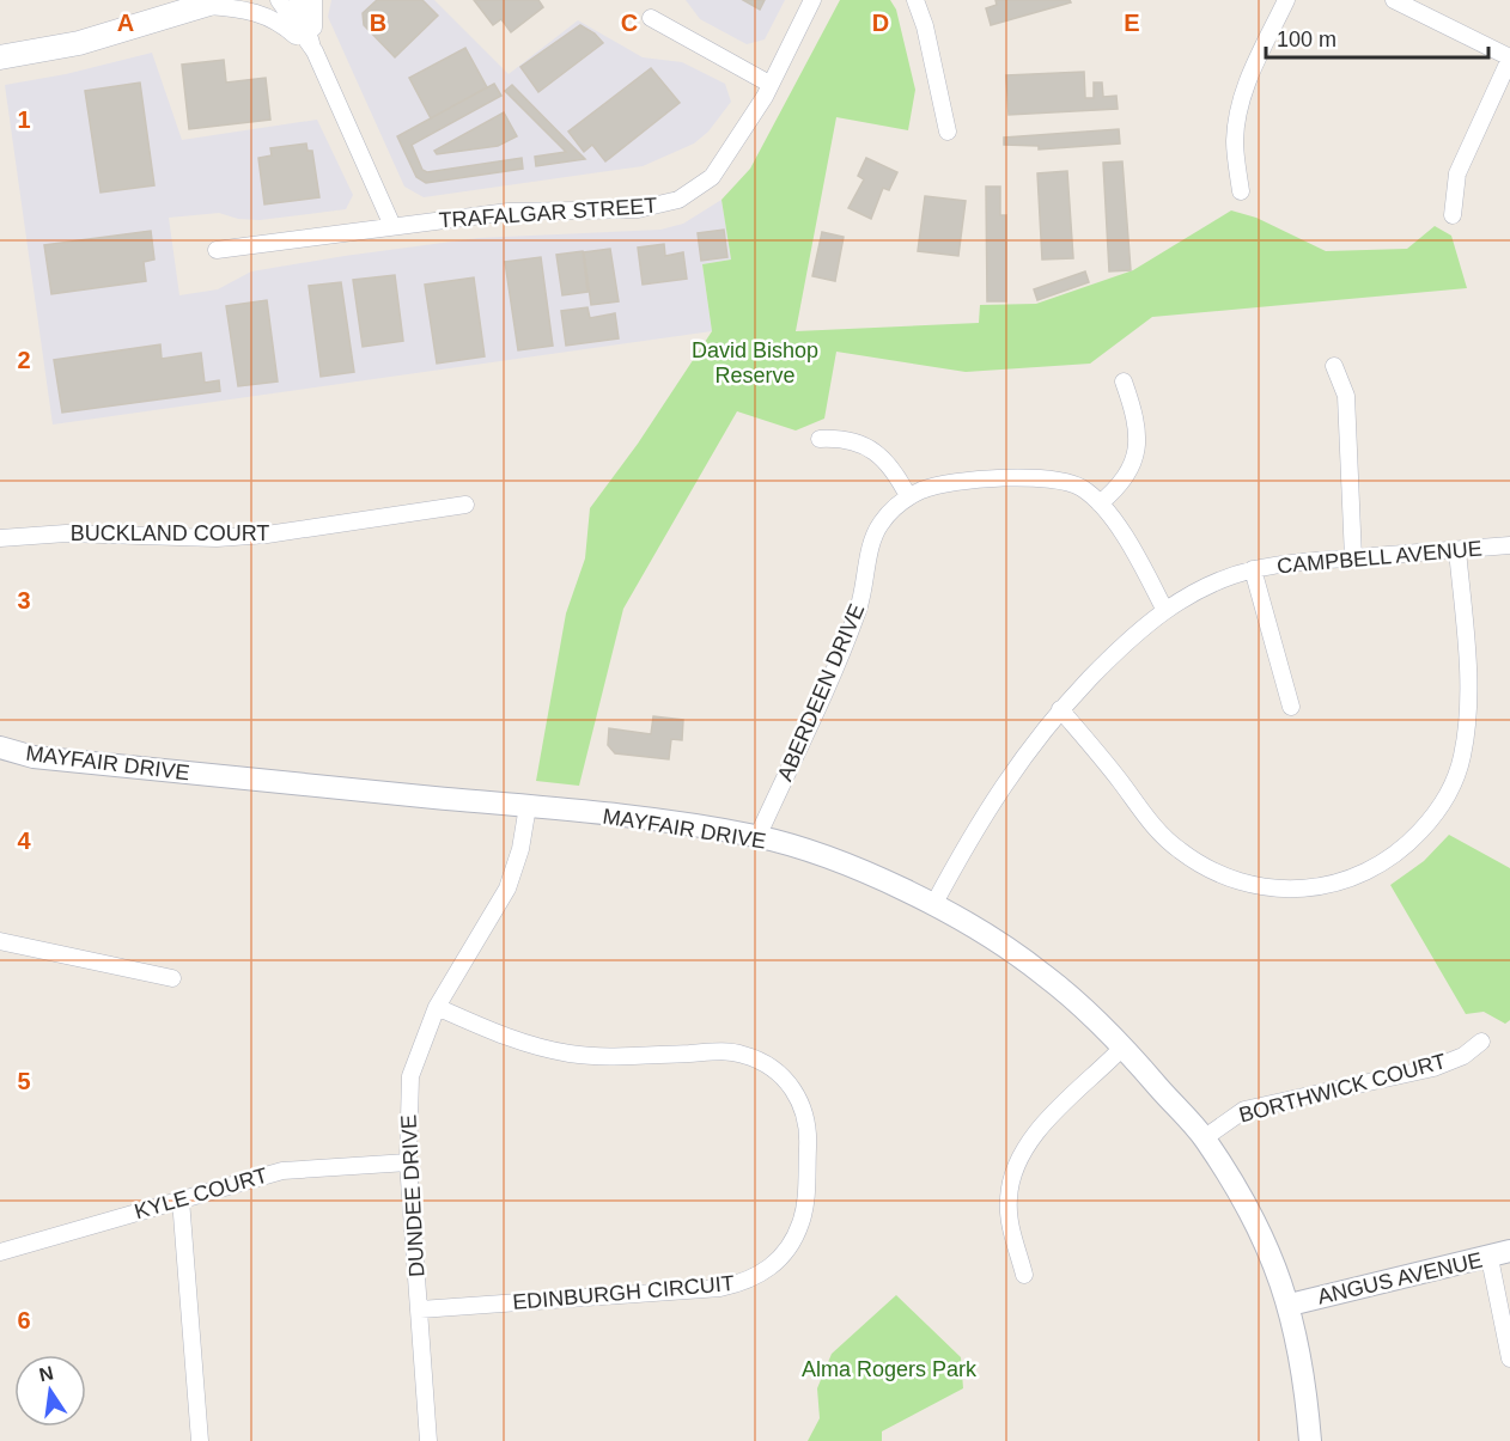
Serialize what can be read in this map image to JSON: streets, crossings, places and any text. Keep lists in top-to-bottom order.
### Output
{
  "streets": {
    "street": [
      "TRAFALGAR STREET",
      "BUCKLAND COURT",
      "CAMPBELL AVENUE",
      "ABERDEEN DRIVE",
      "MAYFAIR DRIVE",
      "BORTHWICK COURT",
      "KYLE COURT",
      "DUNDEE DRIVE",
      "ANGUS AVENUE",
      "EDINBURGH CIRCUIT"
    ]
  },
  "crossings": [
    ["CAMPBELL AVENUE", "ABERDEEN DRIVE"],
    ["CAMPBELL AVENUE", "MAYFAIR DRIVE"],
    ["ABERDEEN DRIVE", "MAYFAIR DRIVE"],
    ["MAYFAIR DRIVE", "BORTHWICK COURT"],
    ["MAYFAIR DRIVE", "DUNDEE DRIVE"],
    ["MAYFAIR DRIVE", "ANGUS AVENUE"],
    ["KYLE COURT", "DUNDEE DRIVE"],
    ["DUNDEE DRIVE", "EDINBURGH CIRCUIT"]
  ],
  "parks": ["David Bishop Reserve", "Alma Rogers Park"],
  "scale_bar": "100 m",
  "north": "top",
  "grid": {
    "columns": [
      "A",
      "B",
      "C",
      "D",
      "E"
    ],
    "rows": [
      "1",
      "2",
      "3",
      "4",
      "5",
      "6"
    ]
  }
}
